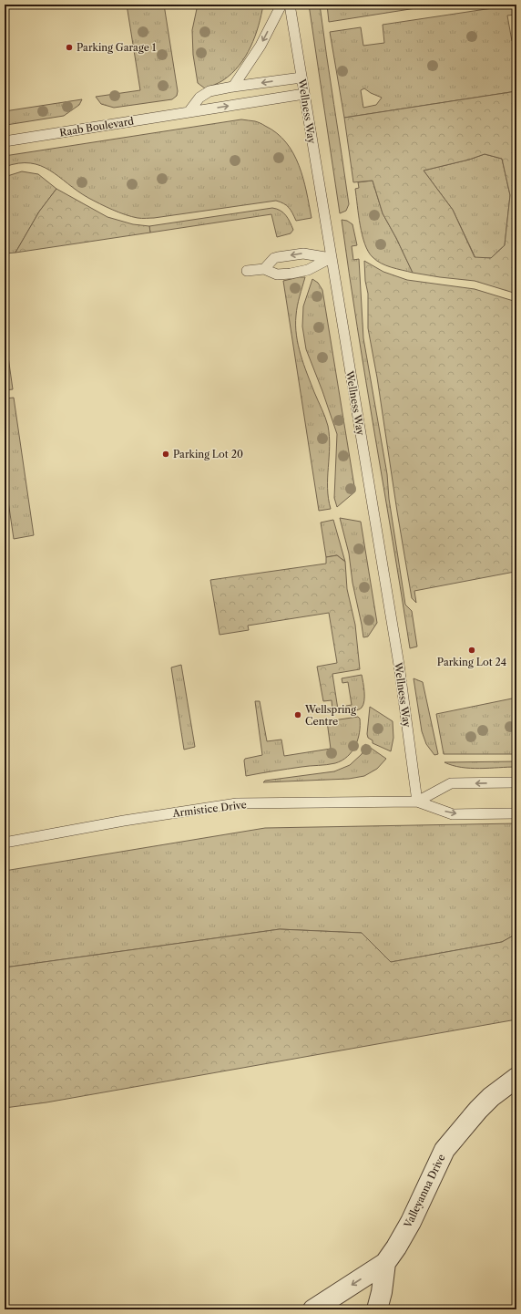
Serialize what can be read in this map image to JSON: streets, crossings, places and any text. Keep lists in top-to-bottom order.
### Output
{
  "streets": {
    "street": ["Valleyanna Drive"],
    "lane": ["Wellness Way", "Raab Boulevard", "Armistice Drive"]
  },
  "crossings": [
    ["Wellness Way", "Raab Boulevard"],
    ["Wellness Way", "Armistice Drive"]
  ],
  "places": [
    "Parking Garage 1",
    "Parking Lot 20",
    "Parking Lot 24",
    "Wellspring Centre"
  ]
}
